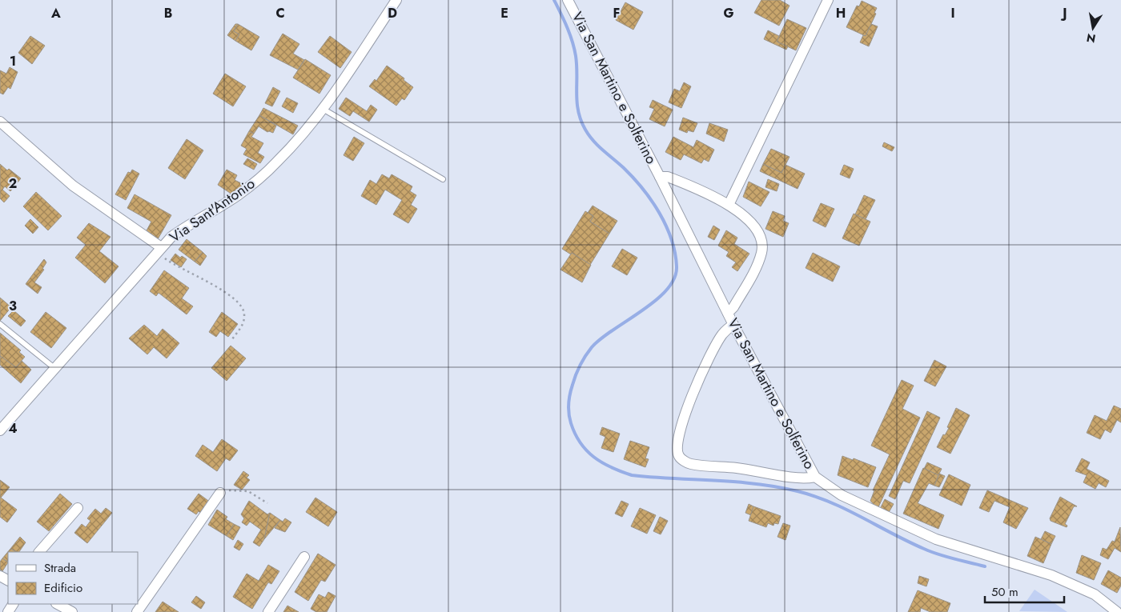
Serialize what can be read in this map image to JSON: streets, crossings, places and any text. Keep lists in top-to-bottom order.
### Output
{
  "streets": {
    "street": ["Via San Martino e Solferino", "Via Sant'Antonio"]
  },
  "legend": ["Strada", "Edificio"],
  "scale_bar": "50 m",
  "north": "bottom",
  "grid": {
    "columns": [
      "A",
      "B",
      "C",
      "D",
      "E",
      "F",
      "G",
      "H",
      "I",
      "J"
    ],
    "rows": [
      "1",
      "2",
      "3",
      "4"
    ]
  }
}
